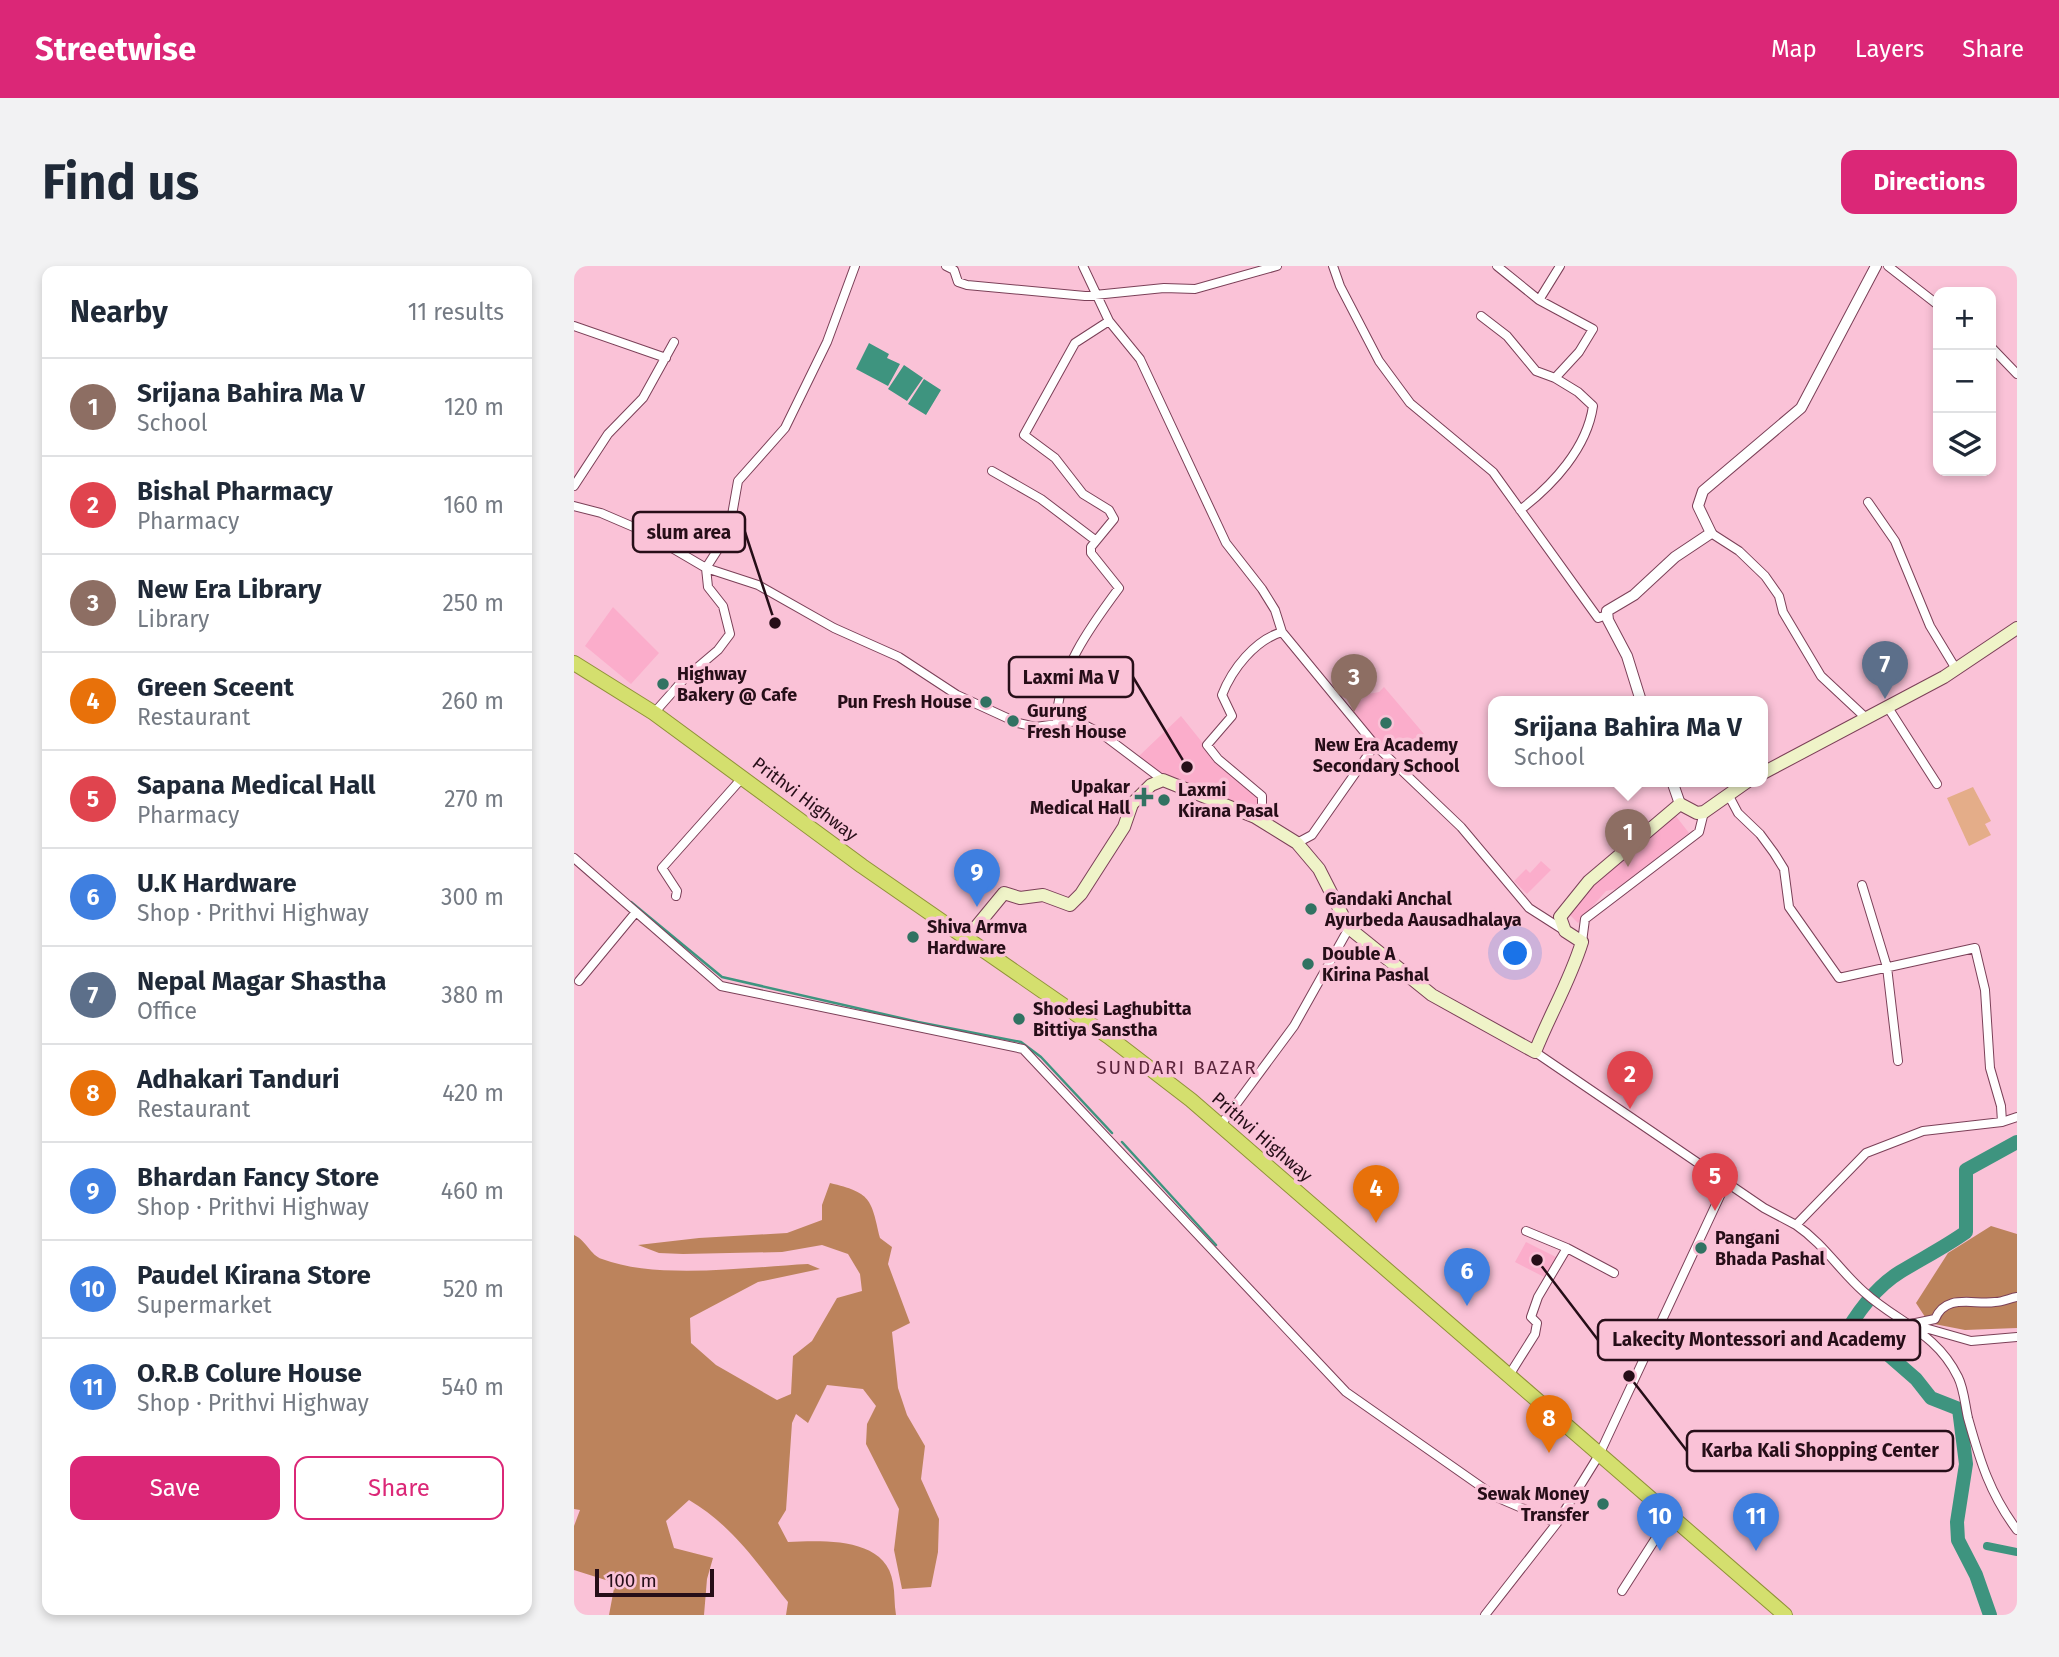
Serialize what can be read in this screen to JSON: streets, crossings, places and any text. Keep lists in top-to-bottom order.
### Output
{
  "streets": {
    "highway": ["Prithvi Highway"]
  },
  "districts": ["SUNDARI BAZAR"],
  "places": {
    "other": [
      "slum area",
      "Highway Bakery @ Cafe",
      "Pun Fresh House",
      "Gurung Fresh House",
      "New Era Academy Secondary School",
      "Laxmi Ma V",
      "Laxmi Kirana Pasal",
      "Gandaki Anchal Ayurbeda Aausadhalaya",
      "Shiva Armva Hardware",
      "Double A Kirina Pashal",
      "Shodesi Laghubitta Bittiya Sanstha",
      "Pangani Bhada Pashal",
      "Lakecity Montessori and Academy",
      "Karba Kali Shopping Center",
      "Sewak Money Transfer"
    ],
    "health": ["Upakar Medical Hall"]
  },
  "scale_bar": "100 m",
  "page": {
    "header": "Streetwise",
    "nav": ["Map", "Layers", "Share"],
    "buttons": [
      "Directions",
      ["Save", "Share"]
    ],
    "title": "Find us",
    "heading": ["Nearby", "11 results"],
    "map_buttons": ["+", "−"],
    "list": [
      {
        "mark": "1",
        "name": "Srijana Bahira Ma V",
        "note": "School",
        "value": "120 m"
      },
      {
        "mark": "2",
        "name": "Bishal Pharmacy",
        "note": "Pharmacy",
        "value": "160 m"
      },
      {
        "mark": "3",
        "name": "New Era Library",
        "note": "Library",
        "value": "250 m"
      },
      {
        "mark": "4",
        "name": "Green Sceent",
        "note": "Restaurant",
        "value": "260 m"
      },
      {
        "mark": "5",
        "name": "Sapana Medical Hall",
        "note": "Pharmacy",
        "value": "270 m"
      },
      {
        "mark": "6",
        "name": "U.K Hardware",
        "note": "Shop · Prithvi Highway",
        "value": "300 m"
      },
      {
        "mark": "7",
        "name": "Nepal Magar Shastha",
        "note": "Office",
        "value": "380 m"
      },
      {
        "mark": "8",
        "name": "Adhakari Tanduri",
        "note": "Restaurant",
        "value": "420 m"
      },
      {
        "mark": "9",
        "name": "Bhardan Fancy Store",
        "note": "Shop · Prithvi Highway",
        "value": "460 m"
      },
      {
        "mark": "10",
        "name": "Paudel Kirana Store",
        "note": "Supermarket",
        "value": "520 m"
      },
      {
        "mark": "11",
        "name": "O.R.B Colure House",
        "note": "Shop · Prithvi Highway",
        "value": "540 m"
      }
    ],
    "pins": [
      "7",
      "3",
      "1",
      "9",
      "2",
      "5",
      "4",
      "6",
      "8",
      "10",
      "11"
    ],
    "popup": ["Srijana Bahira Ma V", "School"],
    "scale": "100 m"
  }
}
